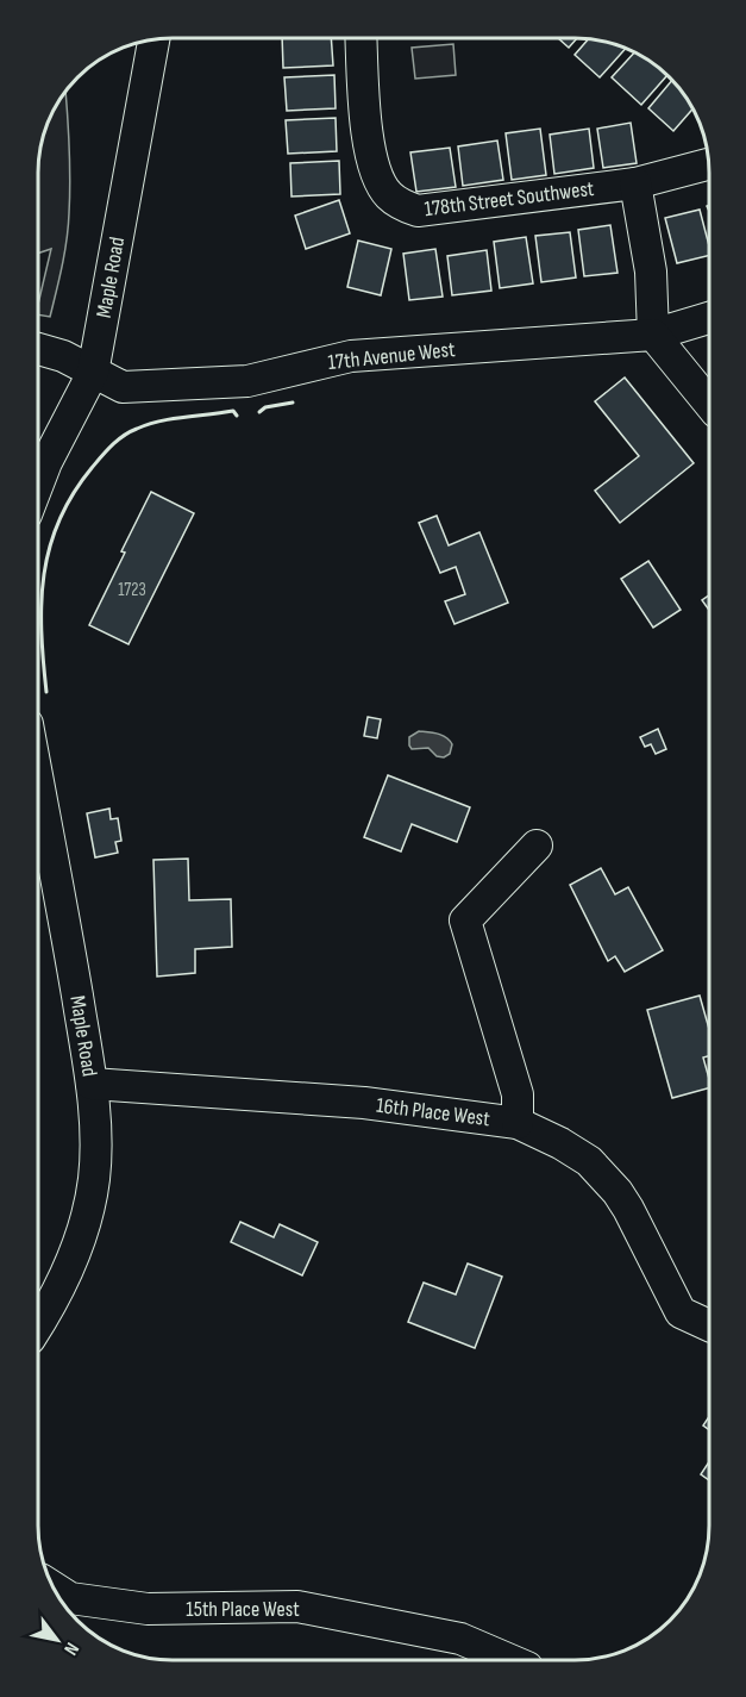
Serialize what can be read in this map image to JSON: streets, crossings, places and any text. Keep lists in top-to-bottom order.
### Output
{
  "streets": {
    "street": [
      "178th Street Southwest",
      "Maple Road",
      "17th Avenue West",
      "16th Place West",
      "15th Place West"
    ]
  },
  "crossings": [
    ["Maple Road", "17th Avenue West"],
    ["Maple Road", "16th Place West"]
  ],
  "house_numbers": ["1723"],
  "north": "bottom right"
}
